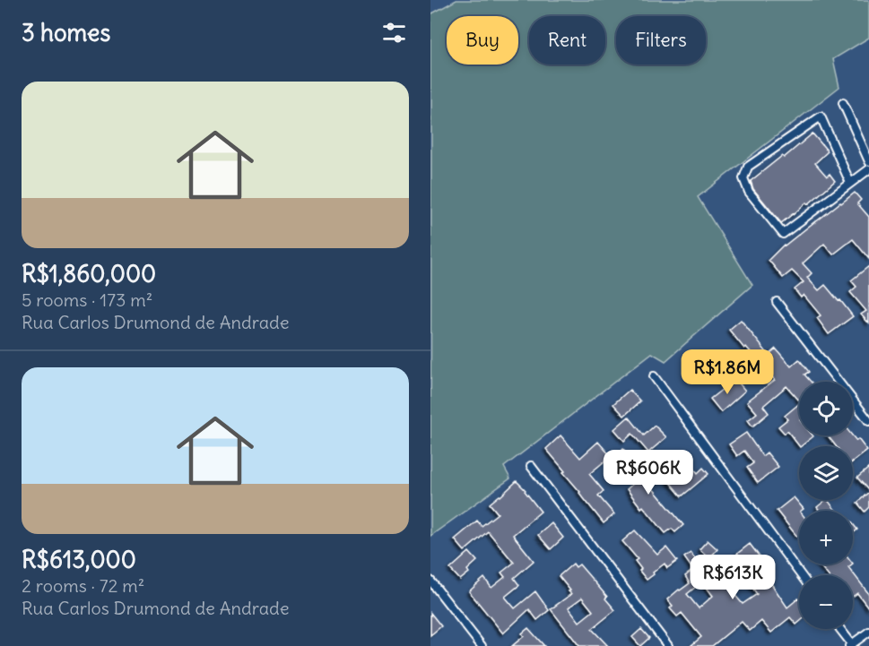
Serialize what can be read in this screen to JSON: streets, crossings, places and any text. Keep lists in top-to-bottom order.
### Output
{
  "page": {
    "heading": "3 homes",
    "chip": ["Buy", "Rent", "Filters"],
    "list": [
      {
        "name": "R$1,860,000",
        "note": "5 rooms · 173 m² · Rua Carlos Drumond de Andrade"
      },
      {
        "name": "R$613,000",
        "note": "2 rooms · 72 m² · Rua Carlos Drumond de Andrade"
      }
    ],
    "price": ["R$1.86M", "R$606K", "R$613K"],
    "map_buttons": ["+", "−"]
  }
}
